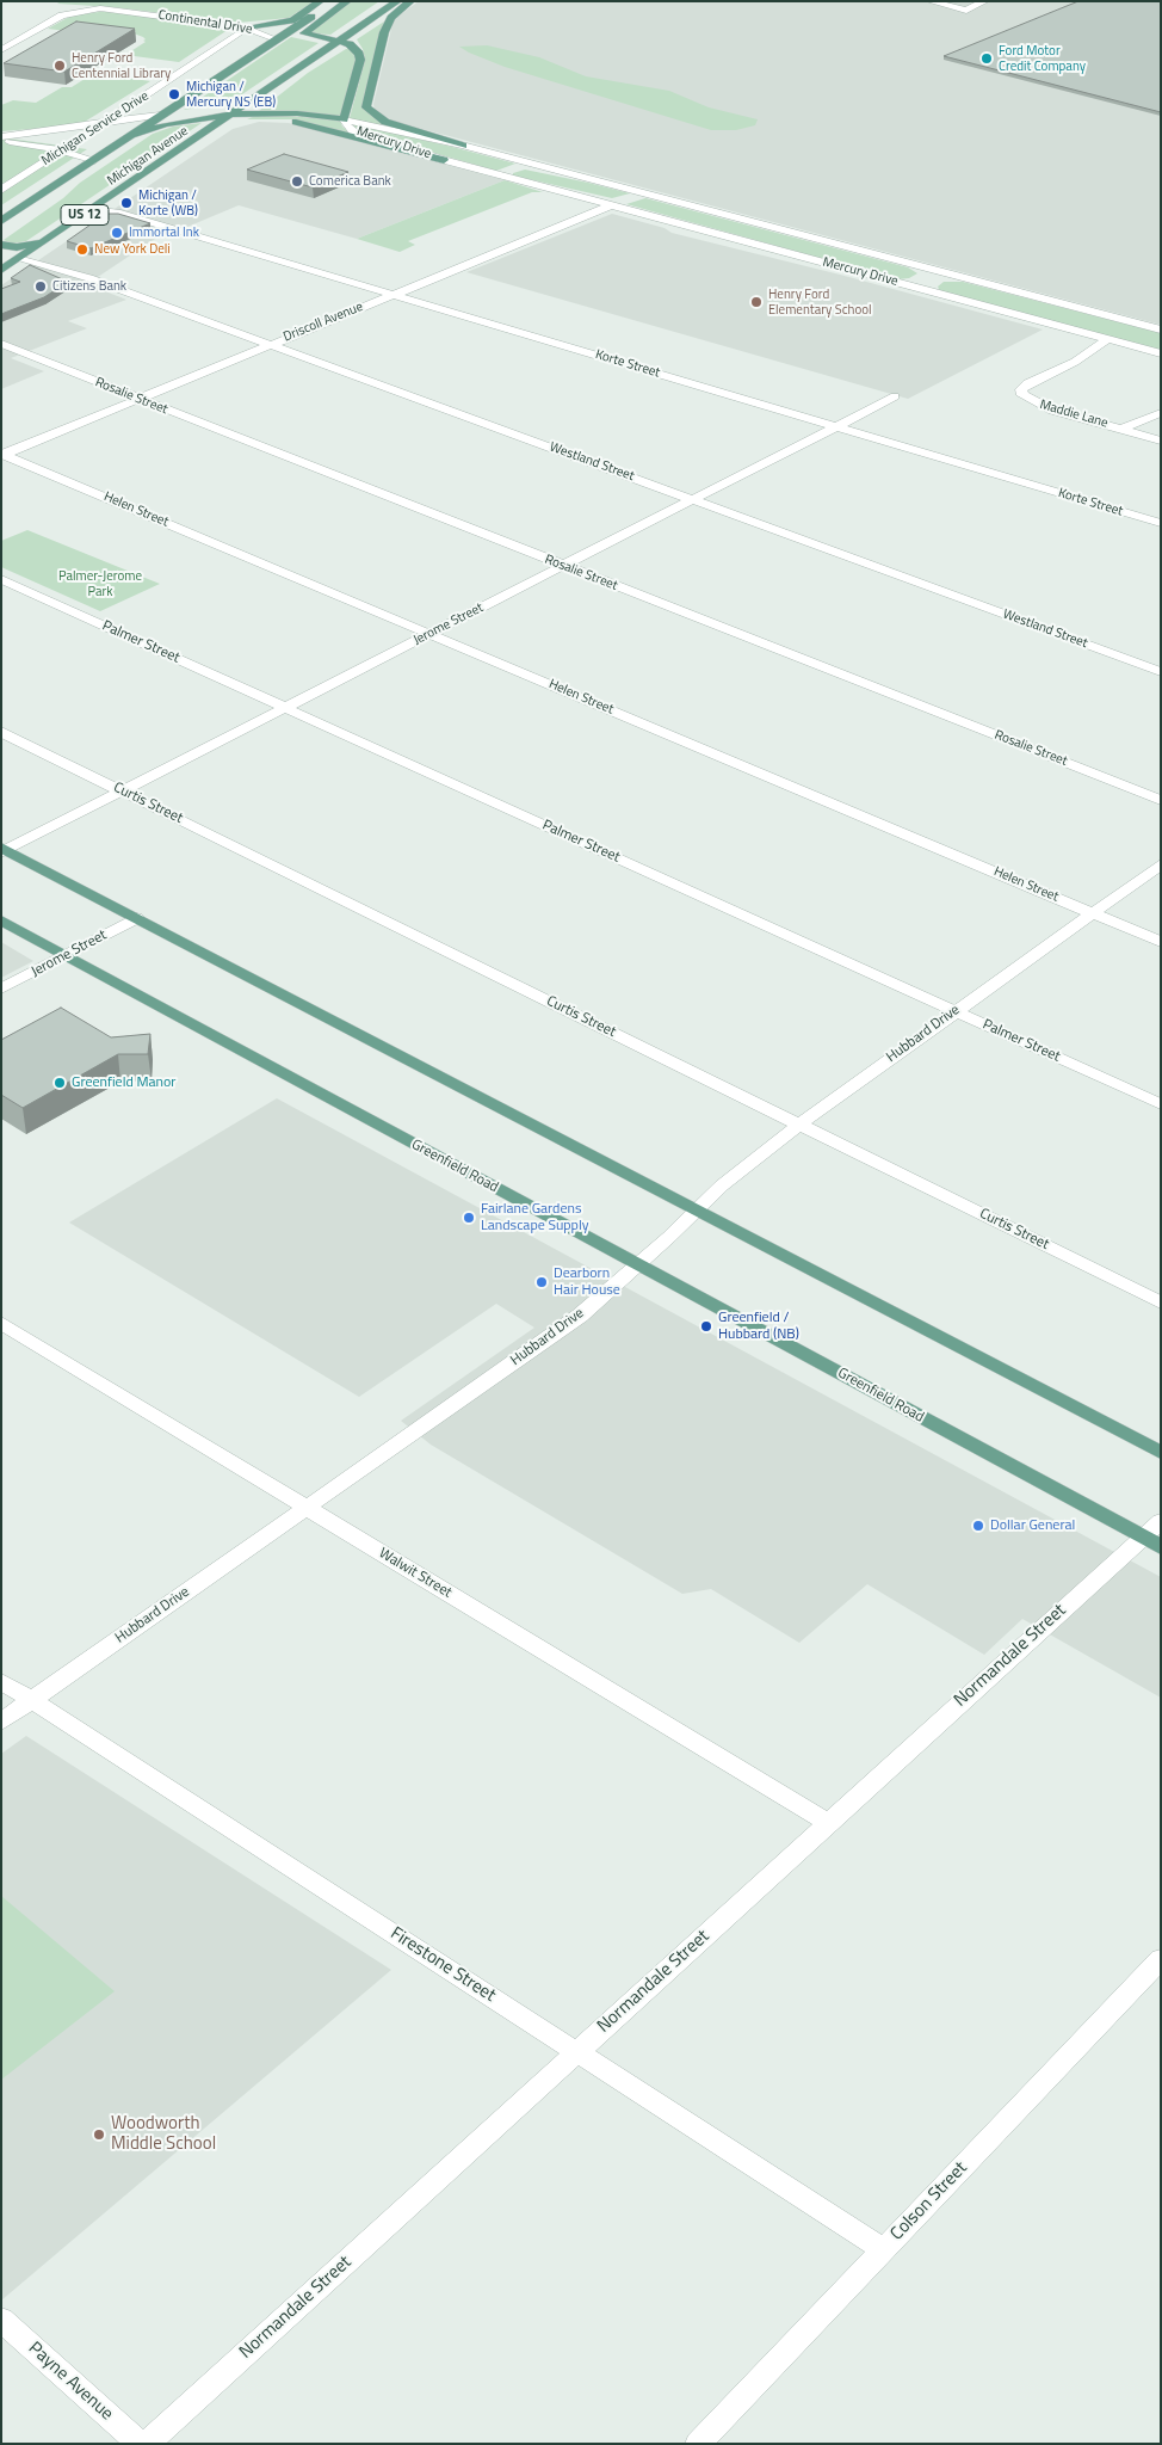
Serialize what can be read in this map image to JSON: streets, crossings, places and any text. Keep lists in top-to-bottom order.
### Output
{
  "streets": {
    "main road": ["Michigan Avenue", "US 12", "Greenfield Road"],
    "street": [
      "Continental Drive",
      "Michigan Service Drive",
      "Mercury Drive",
      "Driscoll Avenue",
      "Korte Street",
      "Rosalie Street",
      "Maddie Lane",
      "Westland Street",
      "Helen Street",
      "Jerome Street",
      "Palmer Street",
      "Curtis Street",
      "Hubbard Drive",
      "Walwit Street",
      "Normandale Street",
      "Firestone Street",
      "Colson Street",
      "Payne Avenue"
    ]
  },
  "crossings": [
    ["Continental Drive", "Michigan Service Drive"],
    ["Continental Drive", "Michigan Avenue"],
    ["Mercury Drive", "Driscoll Avenue"],
    ["Mercury Drive", "Maddie Lane"],
    ["Michigan Avenue", "Korte Street"],
    ["Michigan Avenue", "Westland Street"],
    ["Driscoll Avenue", "Korte Street"],
    ["Driscoll Avenue", "Rosalie Street"],
    ["Driscoll Avenue", "Westland Street"],
    ["Driscoll Avenue", "Helen Street"],
    ["Korte Street", "Jerome Street"],
    ["Rosalie Street", "Jerome Street"],
    ["Westland Street", "Jerome Street"],
    ["Helen Street", "Jerome Street"],
    ["Helen Street", "Hubbard Drive"],
    ["Jerome Street", "Palmer Street"],
    ["Jerome Street", "Curtis Street"],
    ["Jerome Street", "Greenfield Road"],
    ["Palmer Street", "Hubbard Drive"],
    ["Curtis Street", "Hubbard Drive"],
    ["Hubbard Drive", "Greenfield Road"],
    ["Hubbard Drive", "Walwit Street"],
    ["Hubbard Drive", "Firestone Street"],
    ["Greenfield Road", "Normandale Street"],
    ["Walwit Street", "Normandale Street"],
    ["Normandale Street", "Firestone Street"],
    ["Firestone Street", "Colson Street"]
  ],
  "parks": ["Palmer-Jerome Park"],
  "places": [
    "Ford Motor Credit Company",
    "Henry Ford Centennial Library",
    "Michigan / Mercury NS (EB)",
    "Comerica Bank",
    "Michigan / Korte (WB)",
    "Immortal Ink",
    "New York Deli",
    "Citizens Bank",
    "Henry Ford Elementary School",
    "Greenfield Manor",
    "Fairlane Gardens Landscape Supply",
    "Dearborn Hair House",
    "Greenfield / Hubbard (NB)",
    "Dollar General",
    "Woodworth Middle School"
  ]
}
